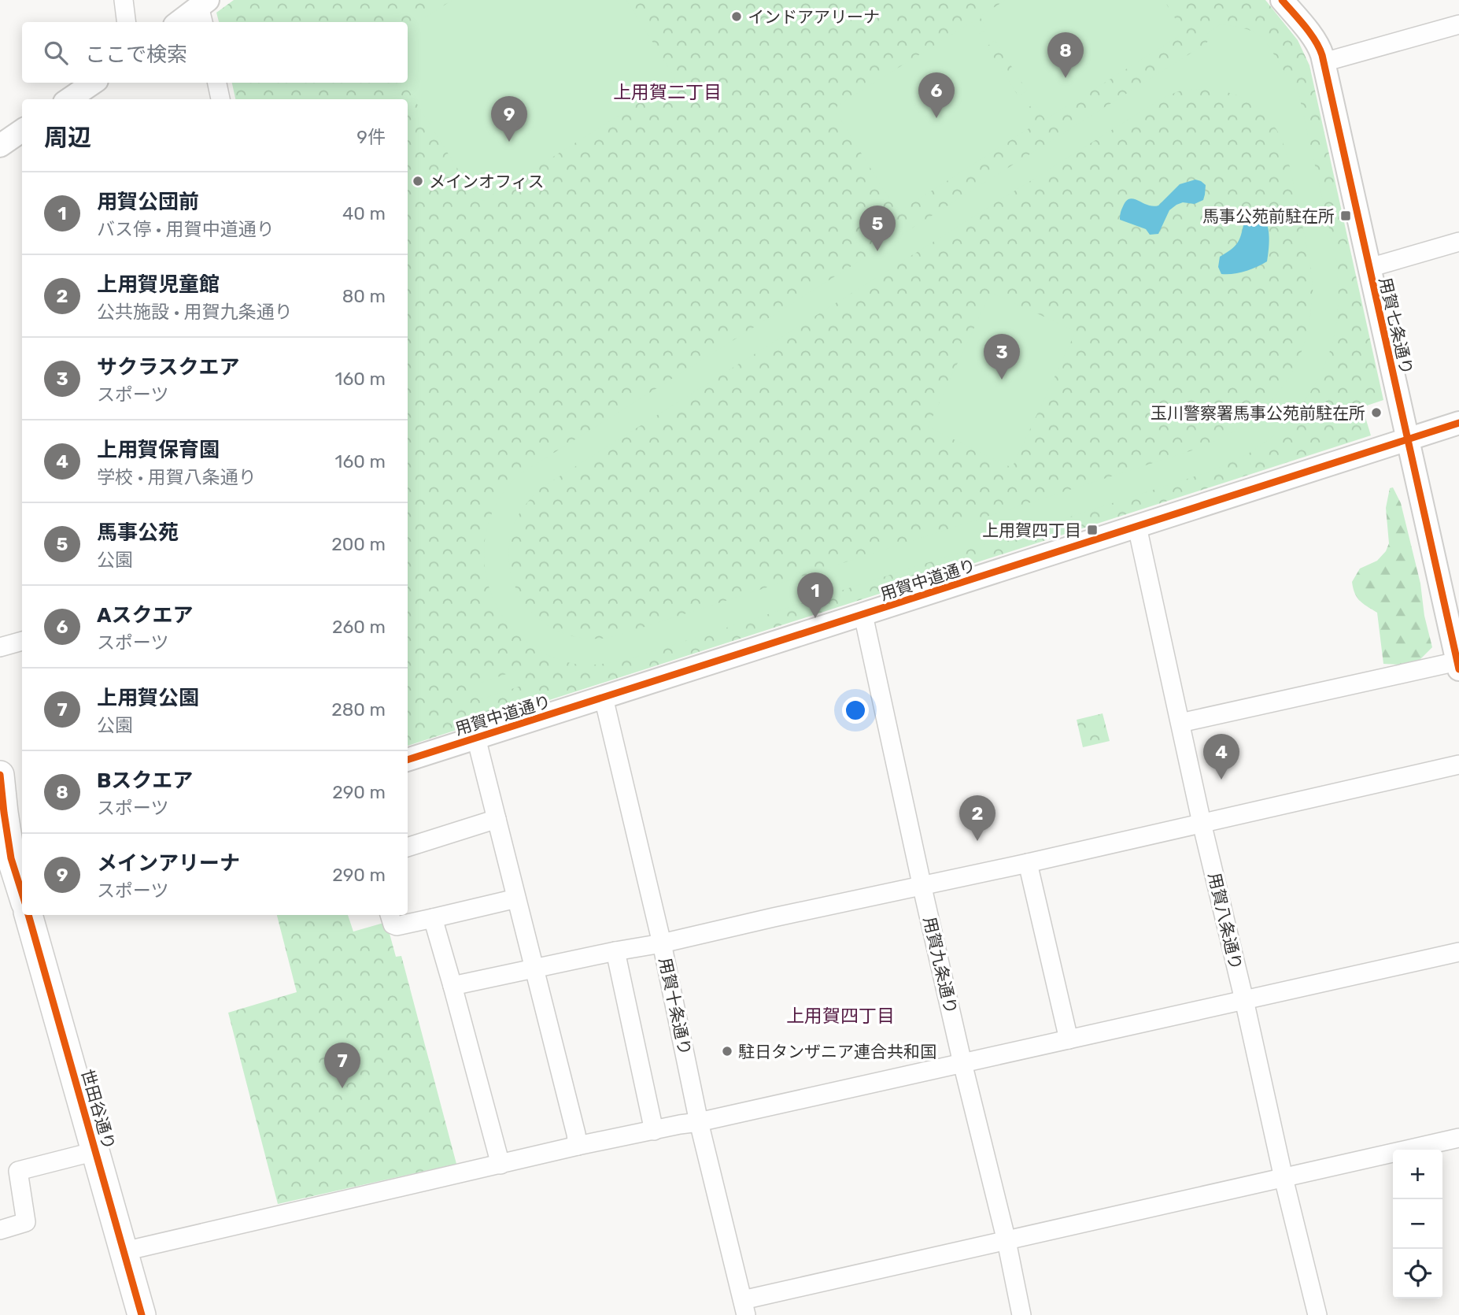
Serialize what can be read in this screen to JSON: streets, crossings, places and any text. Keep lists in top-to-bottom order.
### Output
{
  "streets": {
    "main road": ["世田谷通り"],
    "street": [
      "用賀七条通り",
      "用賀中道通り",
      "用賀八条通り",
      "用賀九条通り",
      "用賀十条通り"
    ]
  },
  "crossings": [
    ["用賀七条通り", "用賀中道通り"],
    ["用賀中道通り", "用賀八条通り"],
    ["用賀中道通り", "用賀九条通り"],
    ["用賀中道通り", "用賀十条通り"]
  ],
  "districts": ["上用賀二丁目", "上用賀四丁目"],
  "places": {
    "other": [
      "インドアアリーナ",
      "メインオフィス",
      "玉川警察署馬事公苑前駐在所",
      "駐日タンザニア連合共和国"
    ],
    "transit": ["馬事公苑前駐在所", "上用賀四丁目"]
  },
  "page": {
    "search": "ここで検索",
    "pins": [
      "8",
      "6",
      "9",
      "5",
      "3",
      "1",
      "4",
      "2",
      "7"
    ],
    "heading": ["周辺", "9件"],
    "list": [
      {
        "mark": "1",
        "name": "用賀公団前",
        "note": "バス停 · 用賀中道通り",
        "value": "40 m"
      },
      {
        "mark": "2",
        "name": "上用賀児童館",
        "note": "公共施設 · 用賀九条通り",
        "value": "80 m"
      },
      {
        "mark": "3",
        "name": "サクラスクエア",
        "note": "スポーツ",
        "value": "160 m"
      },
      {
        "mark": "4",
        "name": "上用賀保育園",
        "note": "学校 · 用賀八条通り",
        "value": "160 m"
      },
      {
        "mark": "5",
        "name": "馬事公苑",
        "note": "公園",
        "value": "200 m"
      },
      {
        "mark": "6",
        "name": "Aスクエア",
        "note": "スポーツ",
        "value": "260 m"
      },
      {
        "mark": "7",
        "name": "上用賀公園",
        "note": "公園",
        "value": "280 m"
      },
      {
        "mark": "8",
        "name": "Bスクエア",
        "note": "スポーツ",
        "value": "290 m"
      },
      {
        "mark": "9",
        "name": "メインアリーナ",
        "note": "スポーツ",
        "value": "290 m"
      }
    ],
    "map_buttons": ["+", "−"]
  }
}
